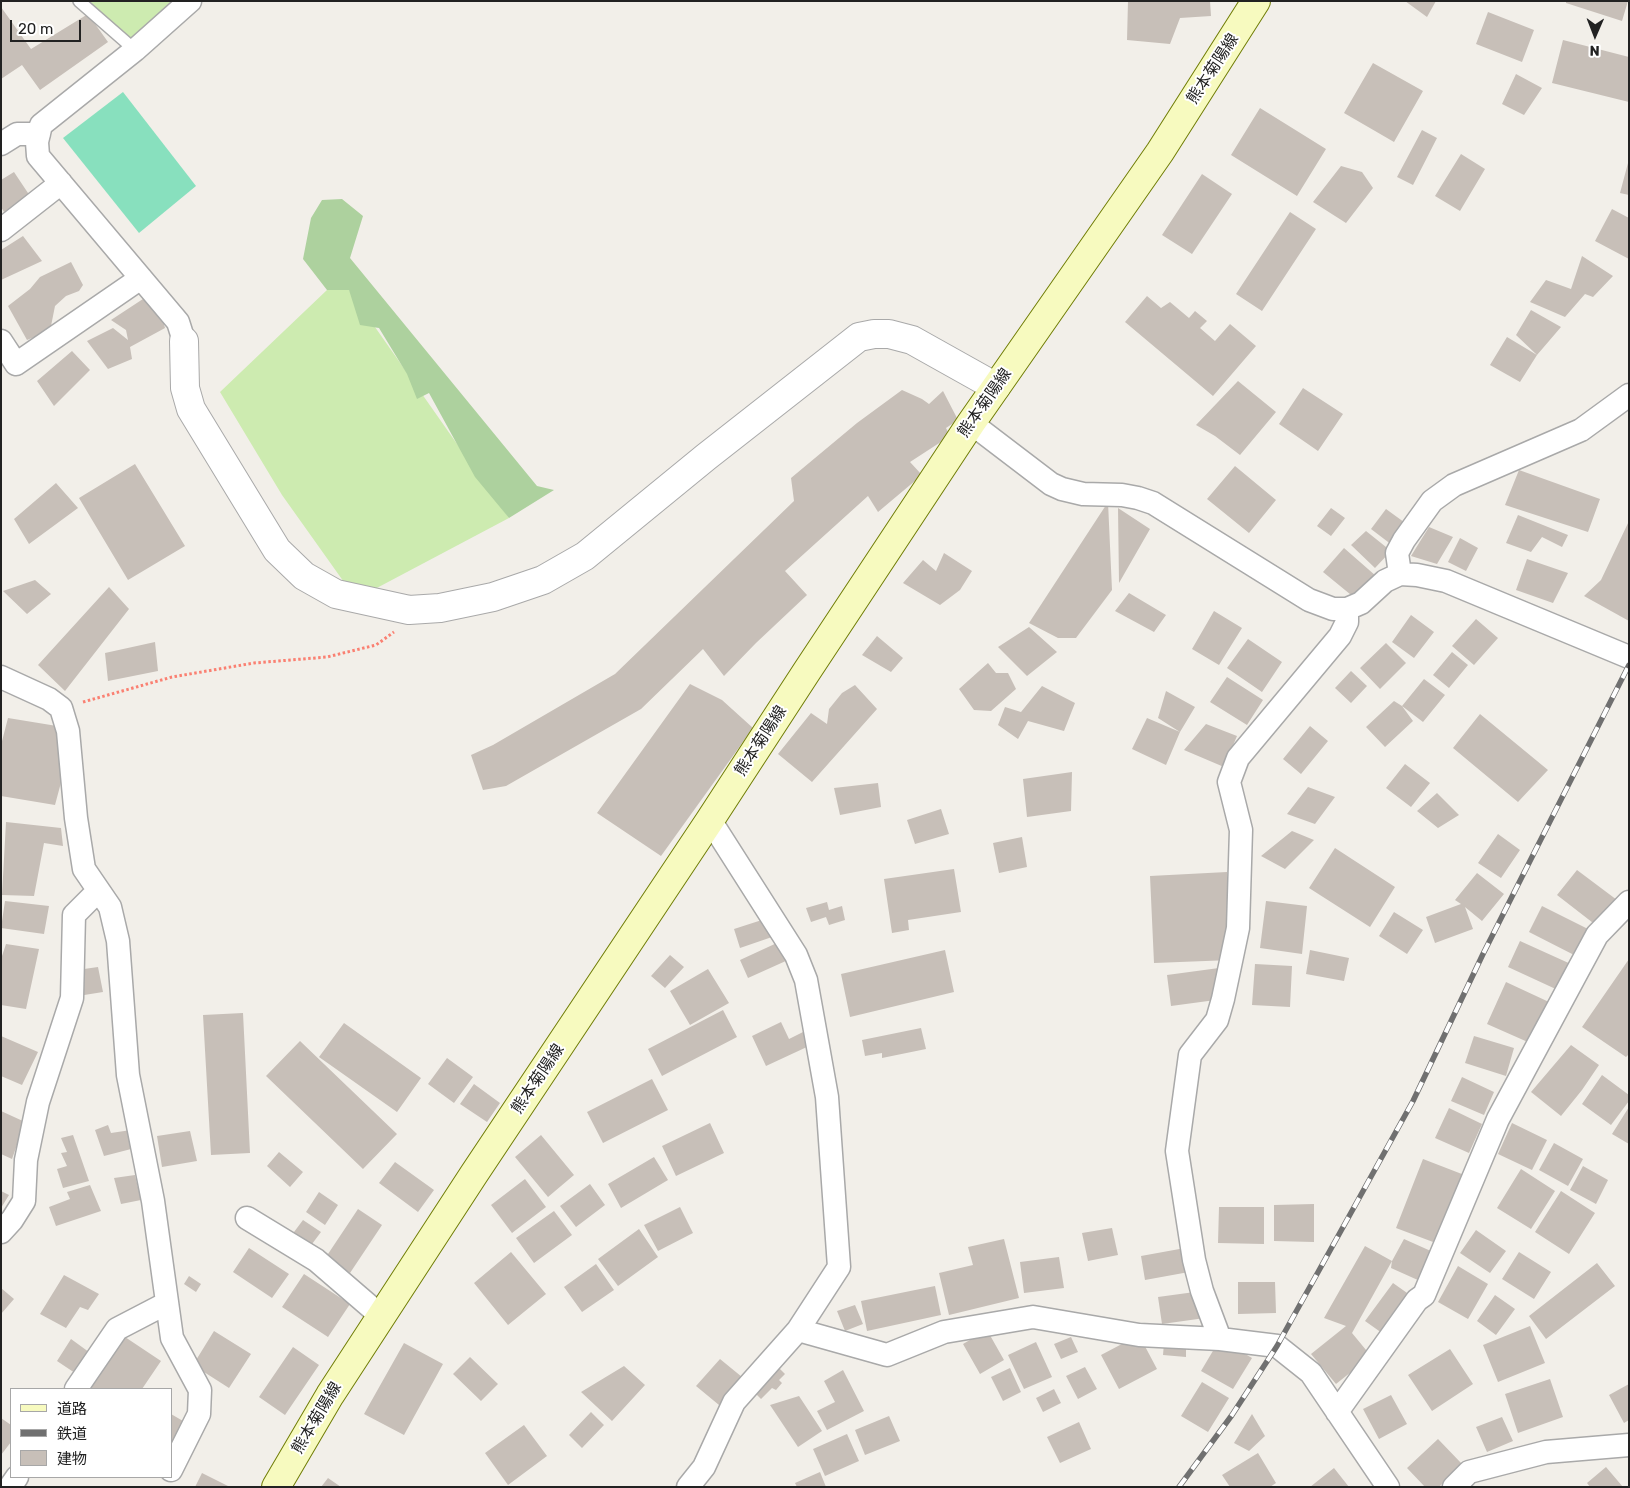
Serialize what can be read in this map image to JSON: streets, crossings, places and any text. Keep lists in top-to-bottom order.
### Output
{
  "streets": {
    "main road": ["熊本菊陽線"]
  },
  "legend": ["道路", "鉄道", "建物"],
  "scale_bar": "20 m",
  "north": "bottom"
}
